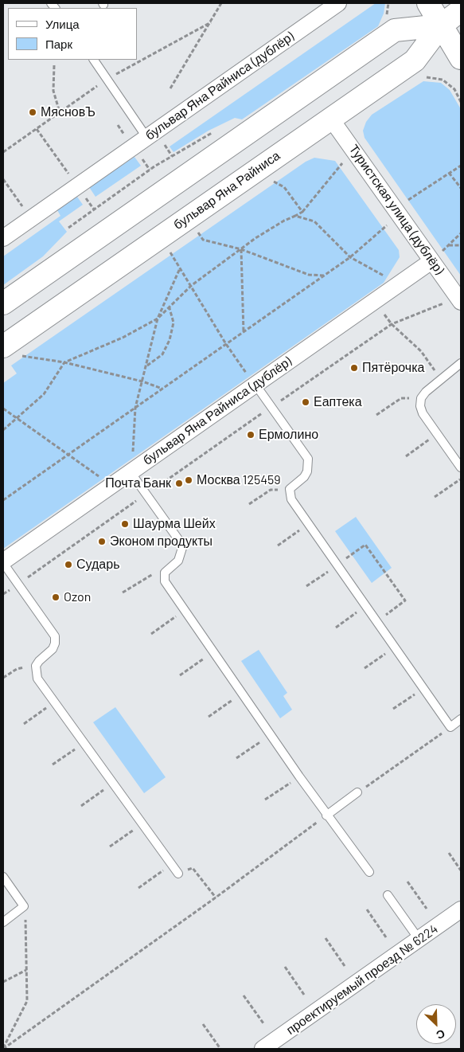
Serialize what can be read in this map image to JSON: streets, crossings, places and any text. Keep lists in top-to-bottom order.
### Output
{
  "streets": {
    "main road": ["бульвар Яна Райниса"],
    "street": ["бульвар Яна Райниса (дублёр)", "Туристская улица (дублёр)", "проектируемый проезд № 6224"]
  },
  "crossings": [
    ["бульвар Яна Райниса (дублёр)", "Туристская улица (дублёр)"],
    ["бульвар Яна Райниса", "Туристская улица (дублёр)"]
  ],
  "places": [
    "МясновЪ",
    "Пятёрочка",
    "Еаптека",
    "Ермолино",
    "Москва 125459",
    "Почта Банк",
    "Шаурма Шейх",
    "Эконом продукты",
    "Сударь",
    "Ozon"
  ],
  "legend": ["Улица", "Парк"],
  "north": "bottom right"
}
